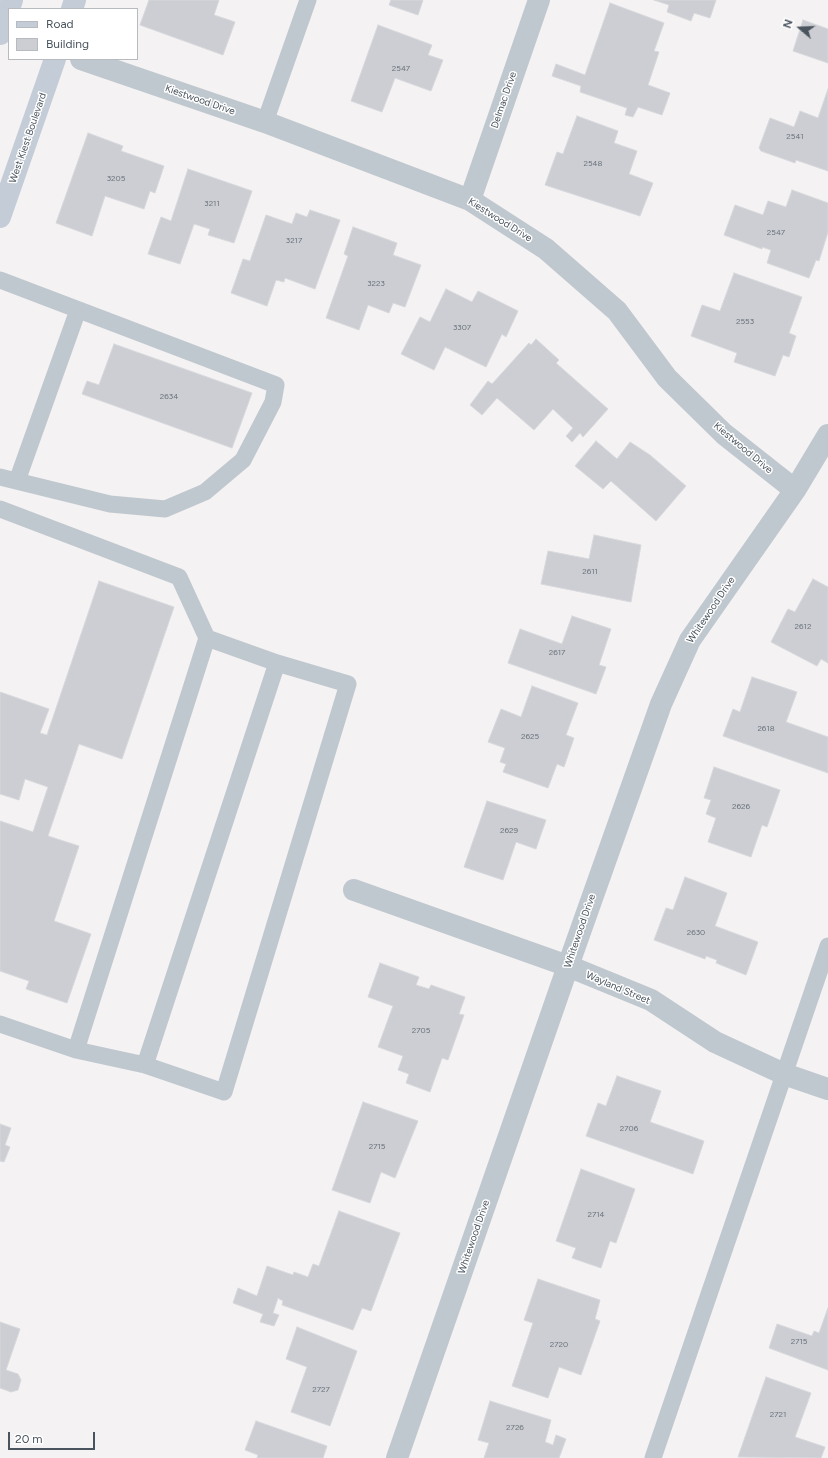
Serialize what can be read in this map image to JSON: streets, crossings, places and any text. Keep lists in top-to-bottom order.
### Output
{
  "streets": {
    "main road": ["West Kiest Boulevard"],
    "street": [
      "Kiestwood Drive",
      "Delmac Drive",
      "Whitewood Drive",
      "Wayland Street"
    ]
  },
  "crossings": [
    ["Kiestwood Drive", "Delmac Drive"],
    ["Kiestwood Drive", "Whitewood Drive"],
    ["Whitewood Drive", "Wayland Street"]
  ],
  "house_numbers": [
    "2547",
    "2541",
    "2548",
    "3205",
    "3211",
    "2547",
    "3217",
    "3223",
    "2553",
    "3307",
    "2634",
    "2611",
    "2612",
    "2617",
    "2618",
    "2625",
    "2626",
    "2629",
    "2630",
    "2705",
    "2706",
    "2715",
    "2714",
    "2715",
    "2720",
    "2727",
    "2721",
    "2726"
  ],
  "legend": ["Road", "Building"],
  "scale_bar": "20 m",
  "north": "left"
}
